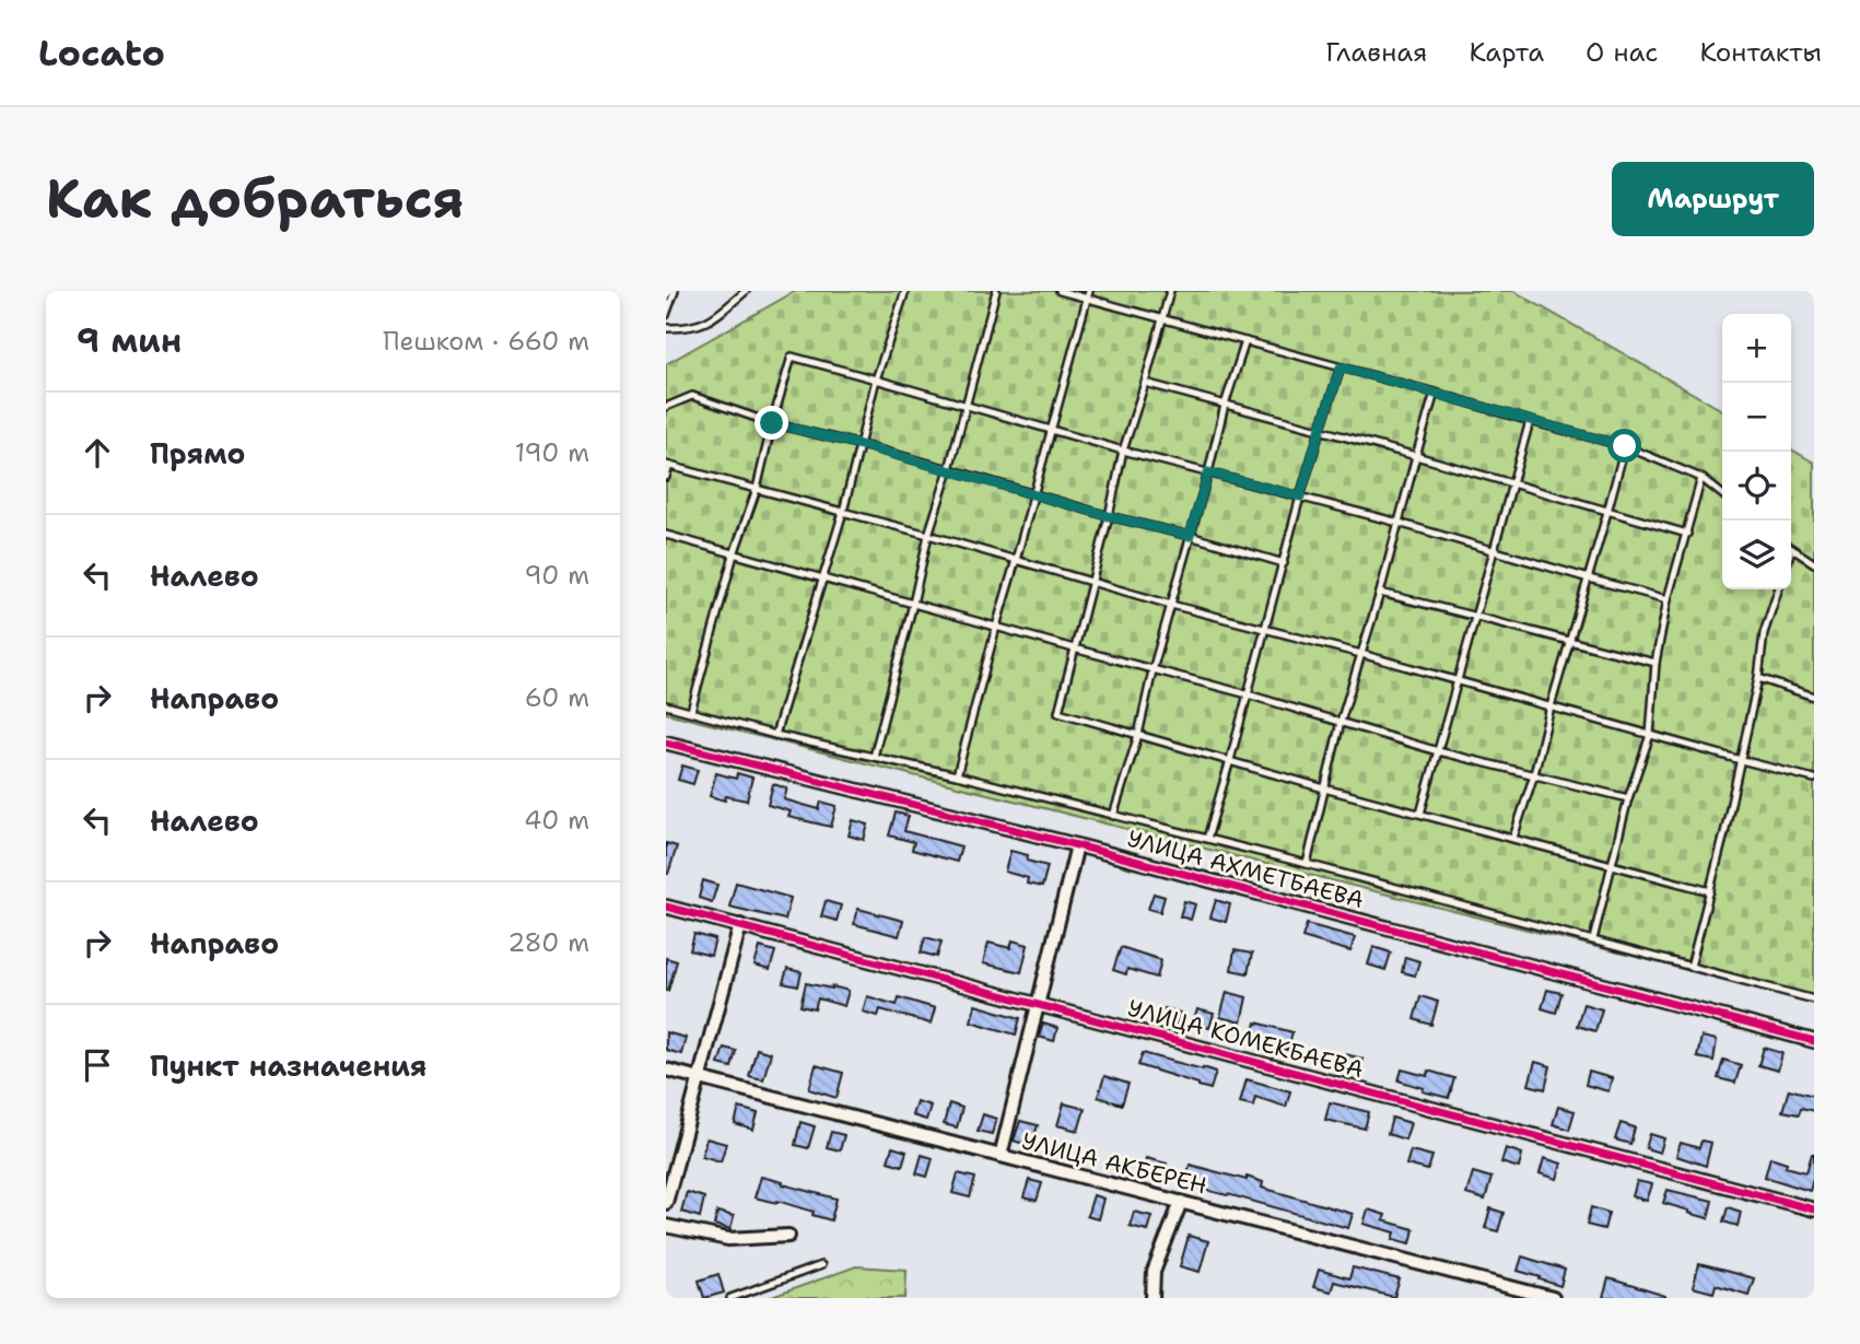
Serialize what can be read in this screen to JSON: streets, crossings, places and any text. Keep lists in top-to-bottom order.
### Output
{
  "streets": {
    "street": ["УЛИЦА АХМЕТБАЕВА", "УЛИЦА КОМЕКБАЕВА", "УЛИЦА АКБЕРЕН"]
  },
  "page": {
    "header": "Locato",
    "nav": [
      "Главная",
      "Карта",
      "О нас",
      "Контакты"
    ],
    "buttons": "Маршрут",
    "title": "Как добраться",
    "heading": ["9 мин", "Пешком · 660 m"],
    "map_buttons": ["+", "−"],
    "list": [
      ["Прямо", "190 m"],
      ["Налево", "90 m"],
      ["Направо", "60 m"],
      ["Налево", "40 m"],
      ["Направо", "280 m"],
      "Пункт назначения"
    ]
  }
}
